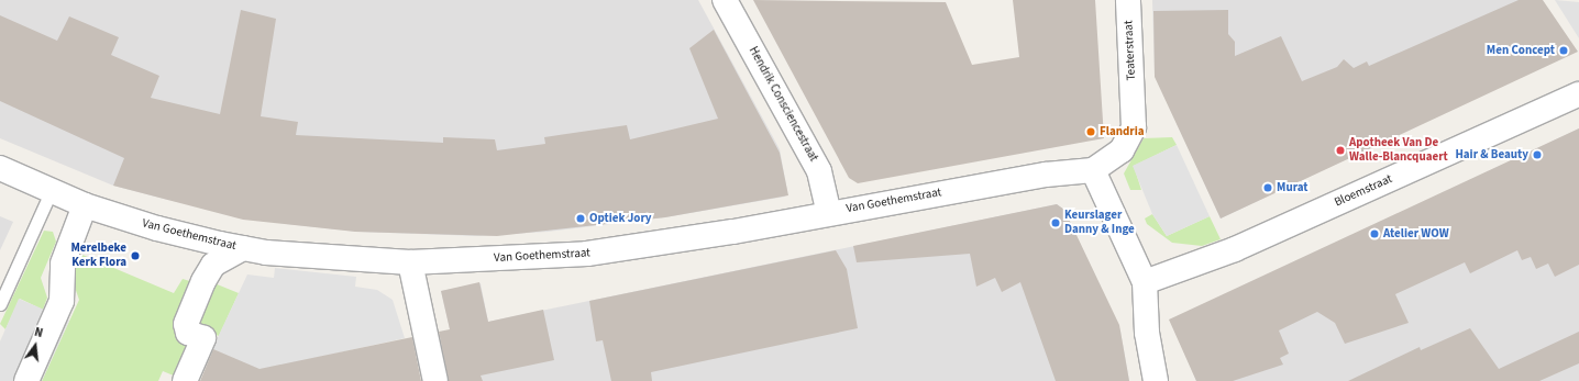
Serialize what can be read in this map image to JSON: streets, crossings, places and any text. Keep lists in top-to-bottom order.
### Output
{
  "streets": {
    "street": [
      "Teaterstraat",
      "Hendrik Consciencestraat",
      "Bloemstraat",
      "Van Goethemstraat"
    ]
  },
  "crossings": [
    ["Teaterstraat", "Van Goethemstraat"],
    ["Hendrik Consciencestraat", "Van Goethemstraat"]
  ],
  "places": [
    "Men Concept",
    "Flandria",
    "Apotheek Van De Walle-Blancquaert",
    "Hair & Beauty",
    "Murat",
    "Optiek Jory",
    "Keurslager Danny & Inge",
    "Atelier WOW",
    "Merelbeke Kerk Flora"
  ],
  "north": "top"
}
